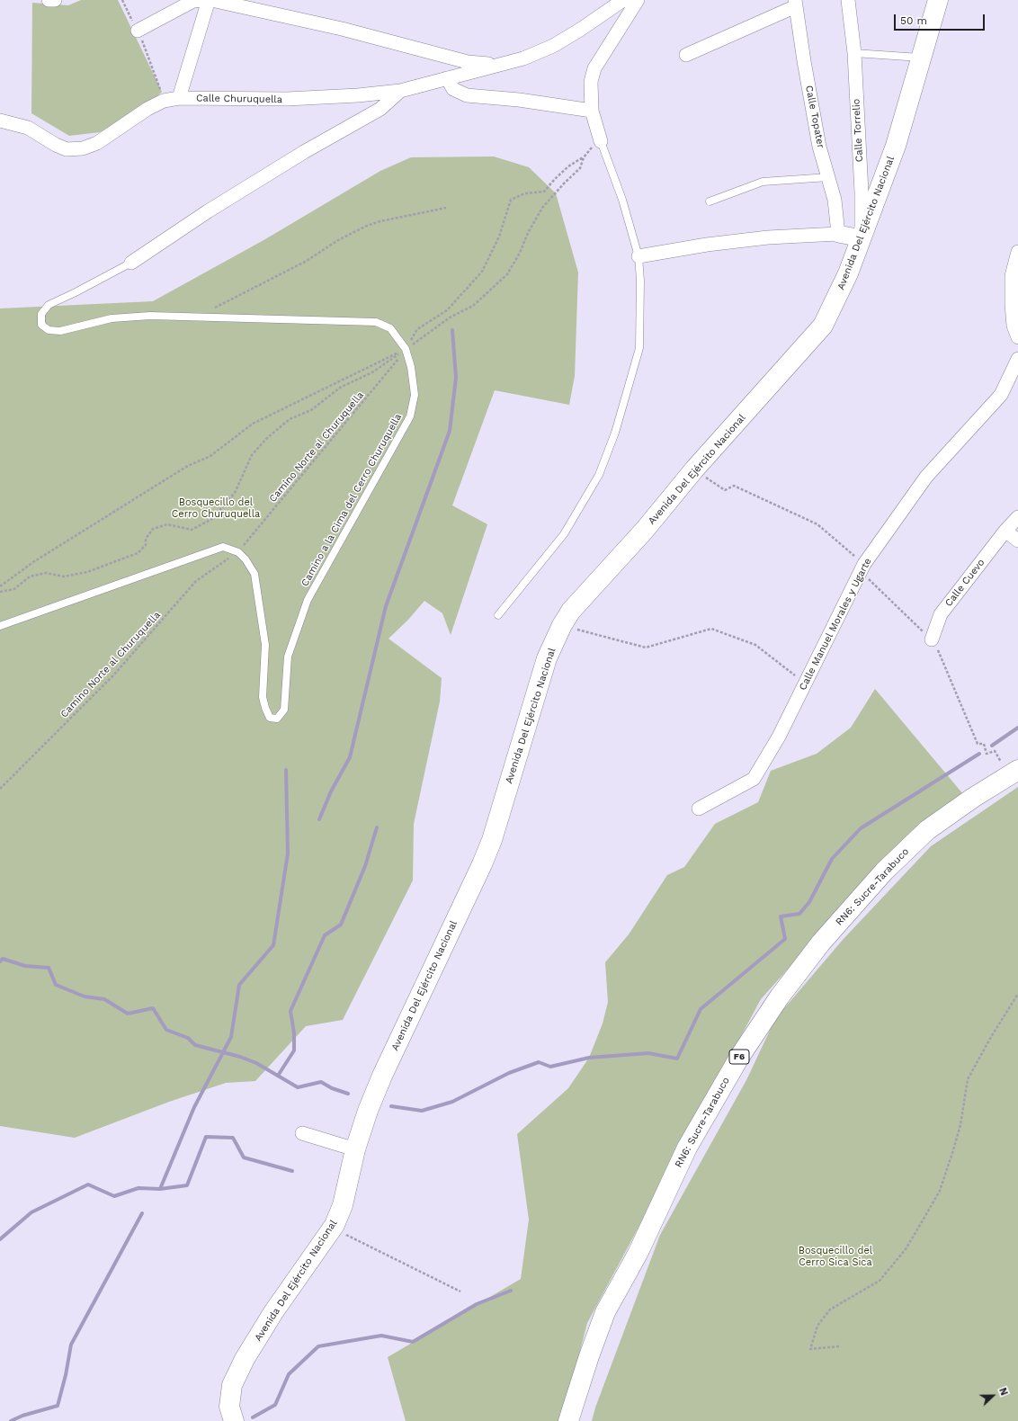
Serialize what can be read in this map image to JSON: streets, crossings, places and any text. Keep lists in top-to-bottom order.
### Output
{
  "streets": {
    "main road": ["Avenida Del Ejército Nacional", "RN6: Sucre-Tarabuco", "F6"],
    "street": [
      "Calle Churuquella",
      "Calle Topater",
      "Calle Torrelio",
      "Calle Cuevo",
      "Calle Manuel Morales y Ugarte"
    ],
    "lane": ["Camino a la Cima del Cerro Churuquella"],
    "path": ["Camino Norte al Churuquella"]
  },
  "crossings": [
    ["Calle Torrelio", "Avenida Del Ejército Nacional"],
    ["Camino Norte al Churuquella", "Camino a la Cima del Cerro Churuquella"]
  ],
  "parks": ["Bosquecillo del Cerro Churuquella", "Bosquecillo del Cerro Sica Sica"],
  "scale_bar": "50 m",
  "north": "right"
}
